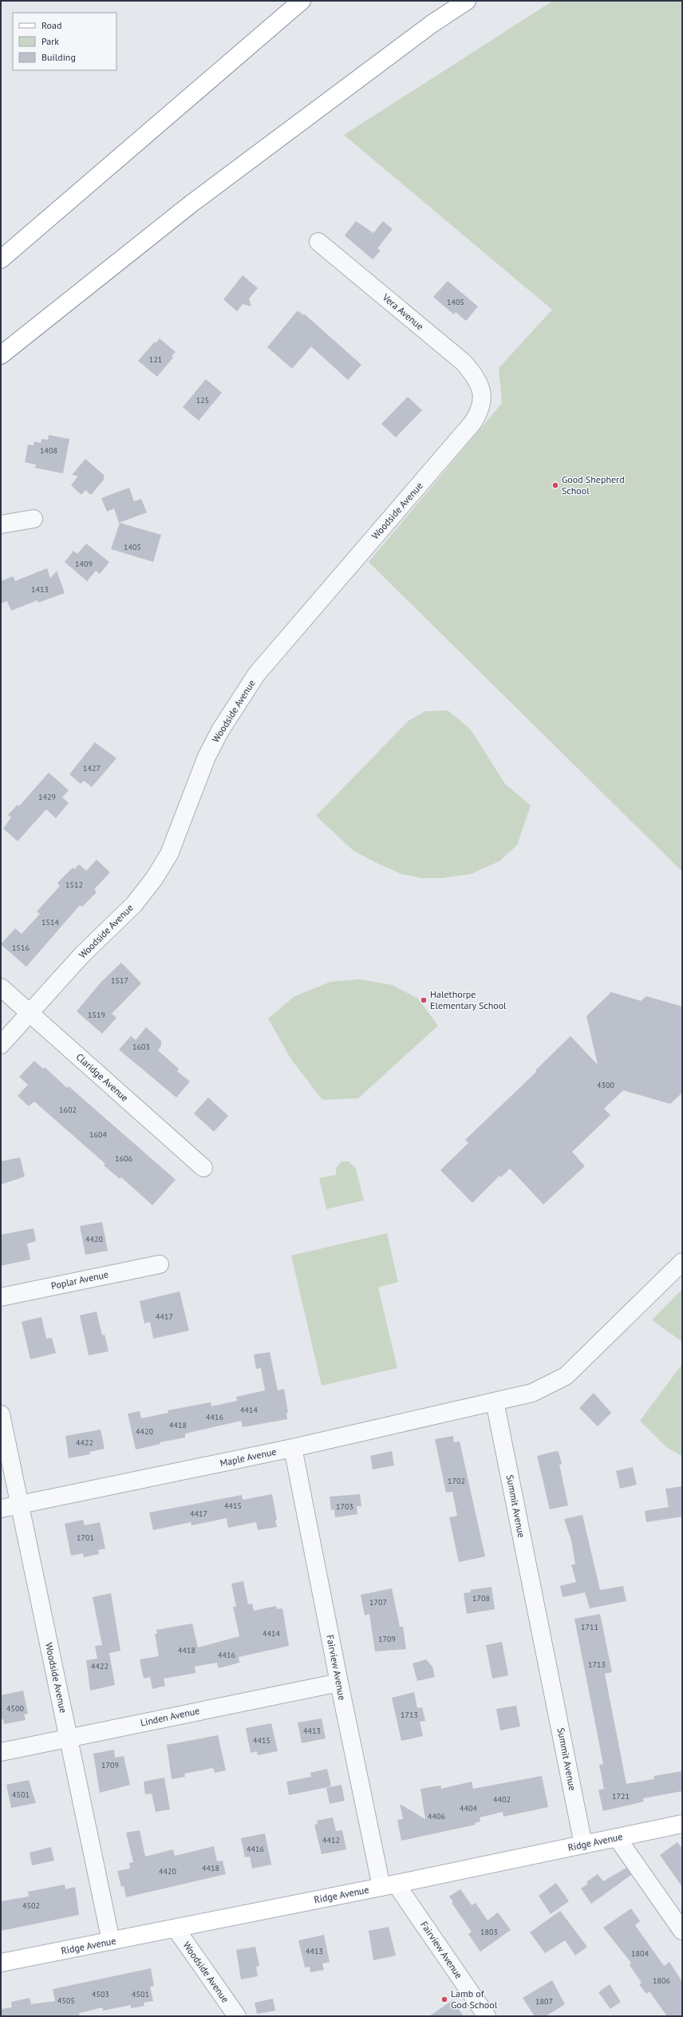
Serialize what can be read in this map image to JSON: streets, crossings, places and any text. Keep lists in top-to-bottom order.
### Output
{
  "streets": {
    "main road": ["Ridge Avenue"],
    "street": [
      "Vera Avenue",
      "Woodside Avenue",
      "Claridge Avenue",
      "Poplar Avenue",
      "Maple Avenue",
      "Summit Avenue",
      "Fairview Avenue",
      "Linden Avenue"
    ]
  },
  "crossings": [
    ["Vera Avenue", "Woodside Avenue"],
    ["Woodside Avenue", "Claridge Avenue"],
    ["Woodside Avenue", "Maple Avenue"],
    ["Woodside Avenue", "Linden Avenue"],
    ["Woodside Avenue", "Ridge Avenue"],
    ["Maple Avenue", "Summit Avenue"],
    ["Maple Avenue", "Fairview Avenue"],
    ["Summit Avenue", "Ridge Avenue"],
    ["Fairview Avenue", "Linden Avenue"],
    ["Fairview Avenue", "Ridge Avenue"]
  ],
  "places": ["Good Shepherd School", "Halethorpe Elementary School", "Lamb of God School"],
  "house_numbers": [
    "1405",
    "121",
    "125",
    "1408",
    "1405",
    "1409",
    "1413",
    "1427",
    "1429",
    "1512",
    "1514",
    "1516",
    "1517",
    "1519",
    "1603",
    "4300",
    "1602",
    "1604",
    "1606",
    "4420",
    "4417",
    "4414",
    "4416",
    "4418",
    "4420",
    "4422",
    "1702",
    "4415",
    "1703",
    "4417",
    "1701",
    "1708",
    "1707",
    "1711",
    "4414",
    "1709",
    "4418",
    "4416",
    "1713",
    "4422",
    "4500",
    "1713",
    "4413",
    "4415",
    "1709",
    "4501",
    "1721",
    "4402",
    "4404",
    "4406",
    "4412",
    "4416",
    "4418",
    "4420",
    "4502",
    "1803",
    "4413",
    "1804",
    "1806",
    "4503",
    "4501",
    "4505",
    "1807"
  ],
  "legend": ["Road", "Park", "Building"]
}
